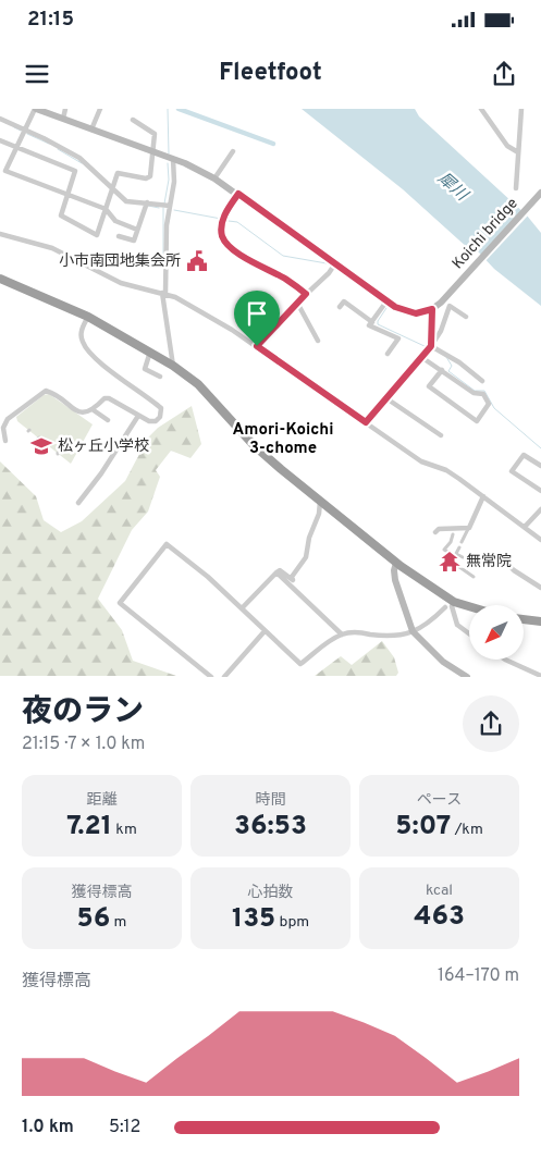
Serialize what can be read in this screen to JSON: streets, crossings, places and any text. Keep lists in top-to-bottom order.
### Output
{
  "streets": {
    "main road": ["Koichi bridge"]
  },
  "districts": ["Amori-Koichi 3-chome"],
  "water": ["犀川"],
  "places": {
    "public building": ["小市南団地集会所"],
    "school or university": ["松ヶ丘小学校"],
    "temple": ["無常院"]
  },
  "north": "bottom left",
  "page": {
    "status": "21:15",
    "header": "Fleetfoot",
    "heading": ["夜のラン", "21:15 · 7 × 1.0 km"],
    "stats": [
      ["距離", "7.21 km"],
      ["時間", "36:53"],
      ["ペース", "5:07 /km"],
      ["獲得標高", "56 m"],
      ["心拍数", "135 bpm"],
      ["kcal", "463"]
    ],
    "chart": ["獲得標高", "164–170 m"],
    "list": [
      {
        "name": "1.0 km",
        "note": "5:12"
      }
    ]
  }
}
